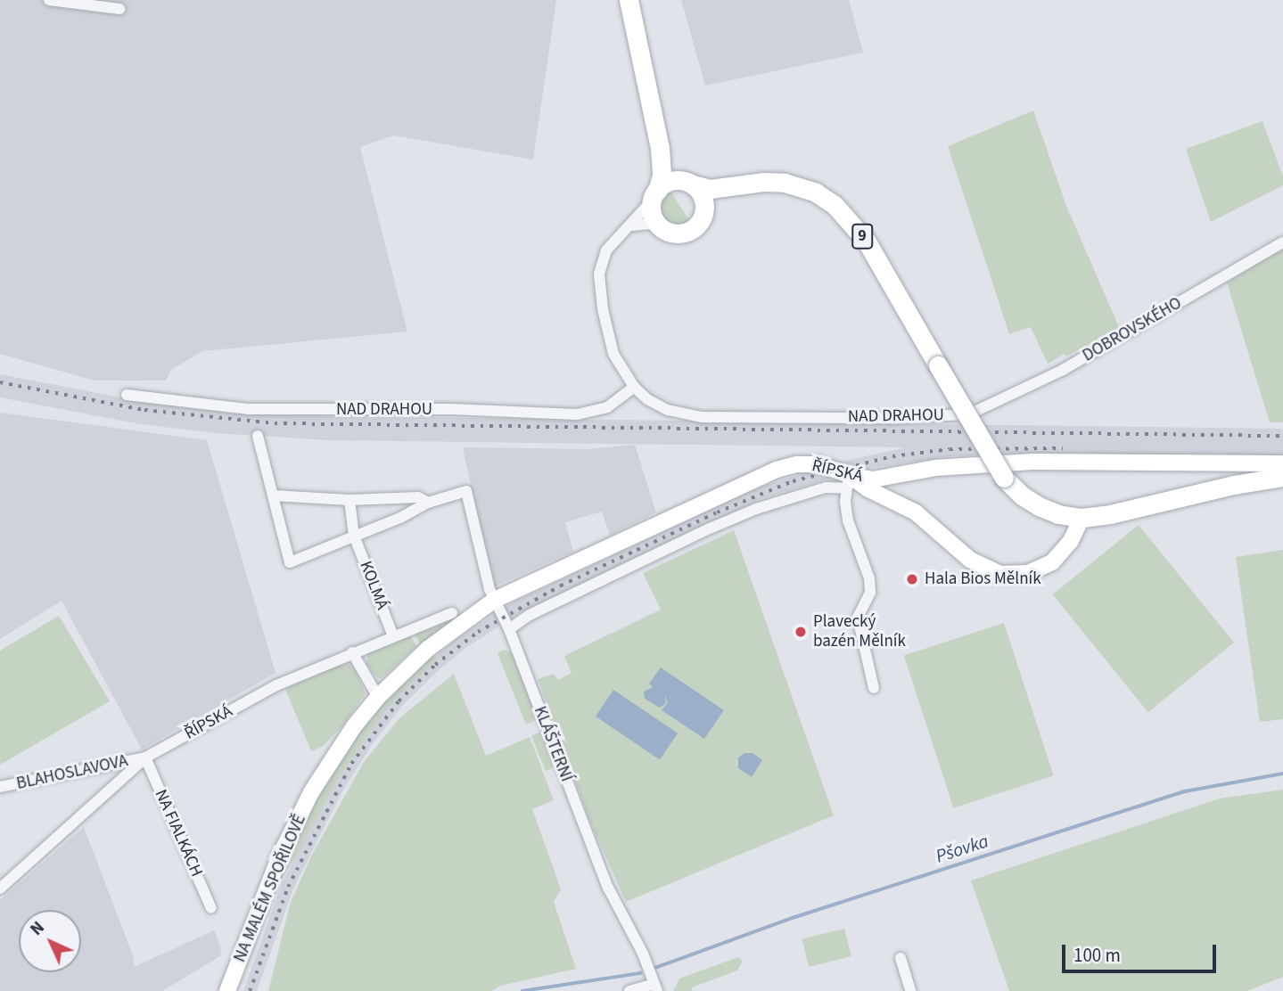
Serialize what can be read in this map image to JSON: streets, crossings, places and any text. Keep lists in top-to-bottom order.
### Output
{
  "streets": {
    "main road": ["9"],
    "street": [
      "DOBROVSKÉHO",
      "NAD DRAHOU",
      "ŘÍPSKÁ",
      "KOLMÁ",
      "KLÁŠTERNÍ",
      "BLAHOSLAVOVA",
      "NA FIALKÁCH",
      "NA MALÉM SPOŘILOVĚ"
    ]
  },
  "crossings": [
    ["9", "NAD DRAHOU"],
    ["DOBROVSKÉHO", "NAD DRAHOU"],
    ["ŘÍPSKÁ", "KOLMÁ"],
    ["ŘÍPSKÁ", "KLÁŠTERNÍ"],
    ["ŘÍPSKÁ", "BLAHOSLAVOVA"],
    ["ŘÍPSKÁ", "NA FIALKÁCH"],
    ["ŘÍPSKÁ", "NA MALÉM SPOŘILOVĚ"],
    ["KLÁŠTERNÍ", "NA MALÉM SPOŘILOVĚ"],
    ["BLAHOSLAVOVA", "NA FIALKÁCH"]
  ],
  "water": ["Pšovka"],
  "places": ["Hala Bios Mělník", "Plavecký bazén Mělník"],
  "scale_bar": "100 m",
  "north": "top left"
}
